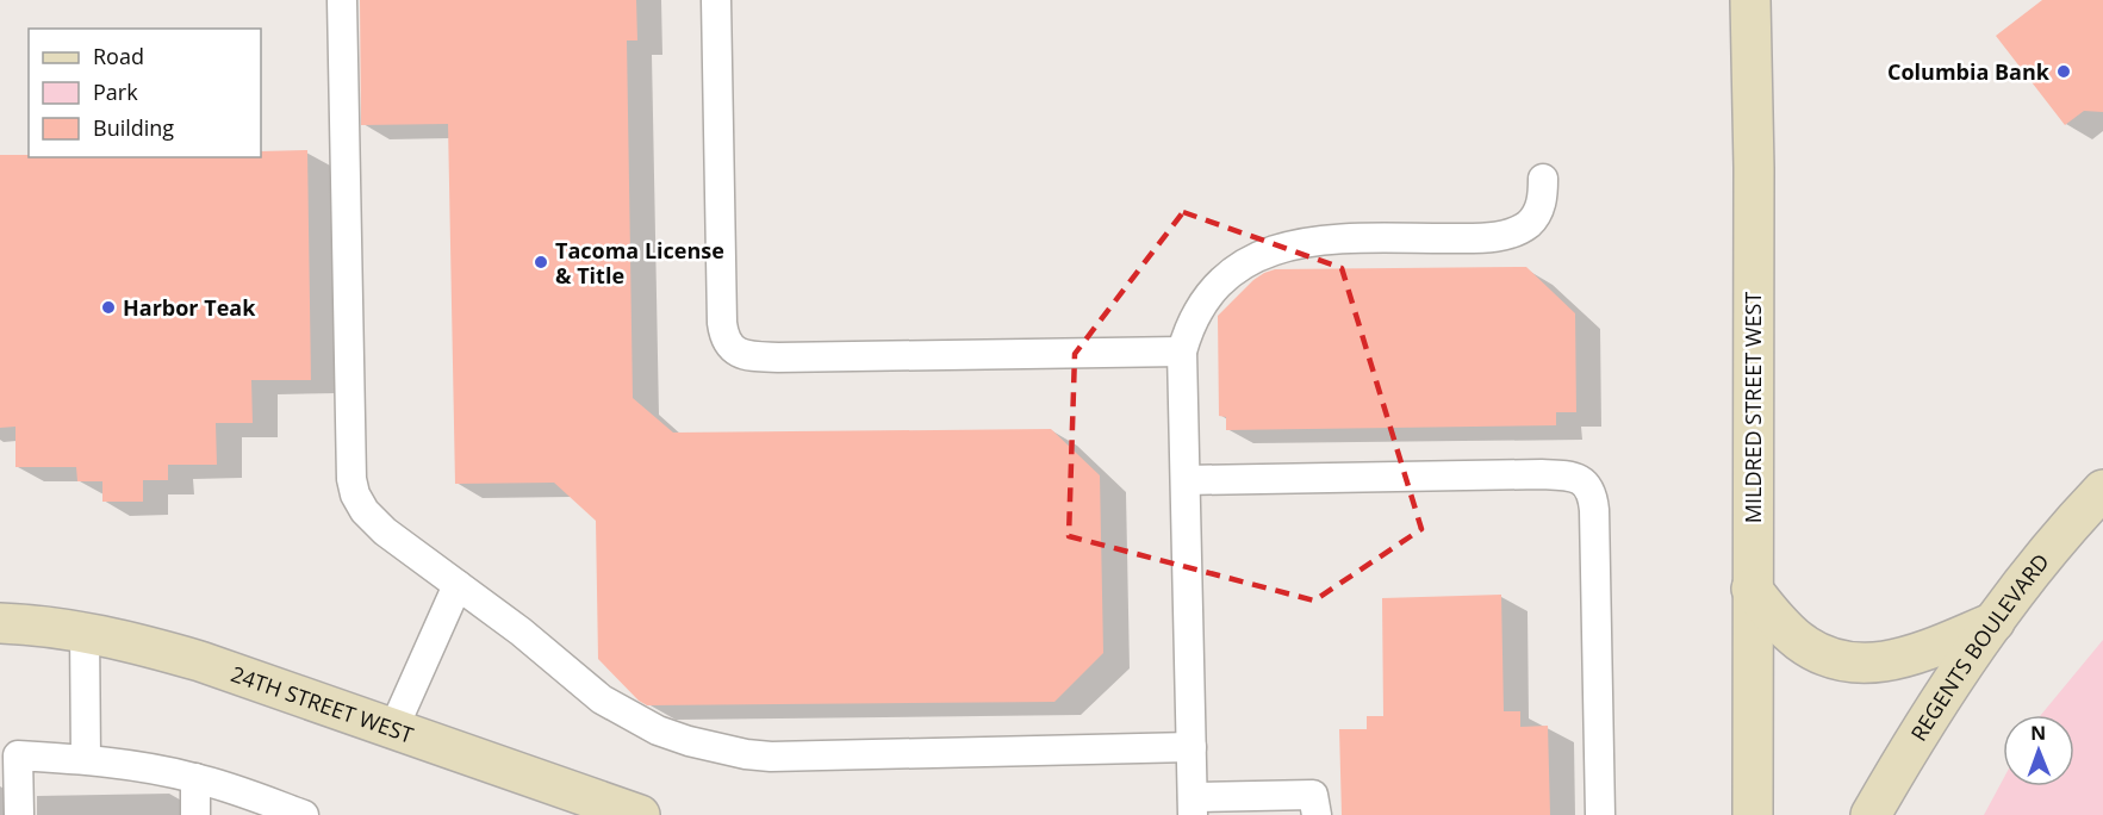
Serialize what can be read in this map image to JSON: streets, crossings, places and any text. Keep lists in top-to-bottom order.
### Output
{
  "streets": {
    "main road": ["MILDRED STREET WEST", "REGENTS BOULEVARD", "24TH STREET WEST"]
  },
  "places": ["Columbia Bank", "Tacoma License & Title", "Harbor Teak"],
  "legend": ["Road", "Park", "Building"],
  "north": "top"
}
